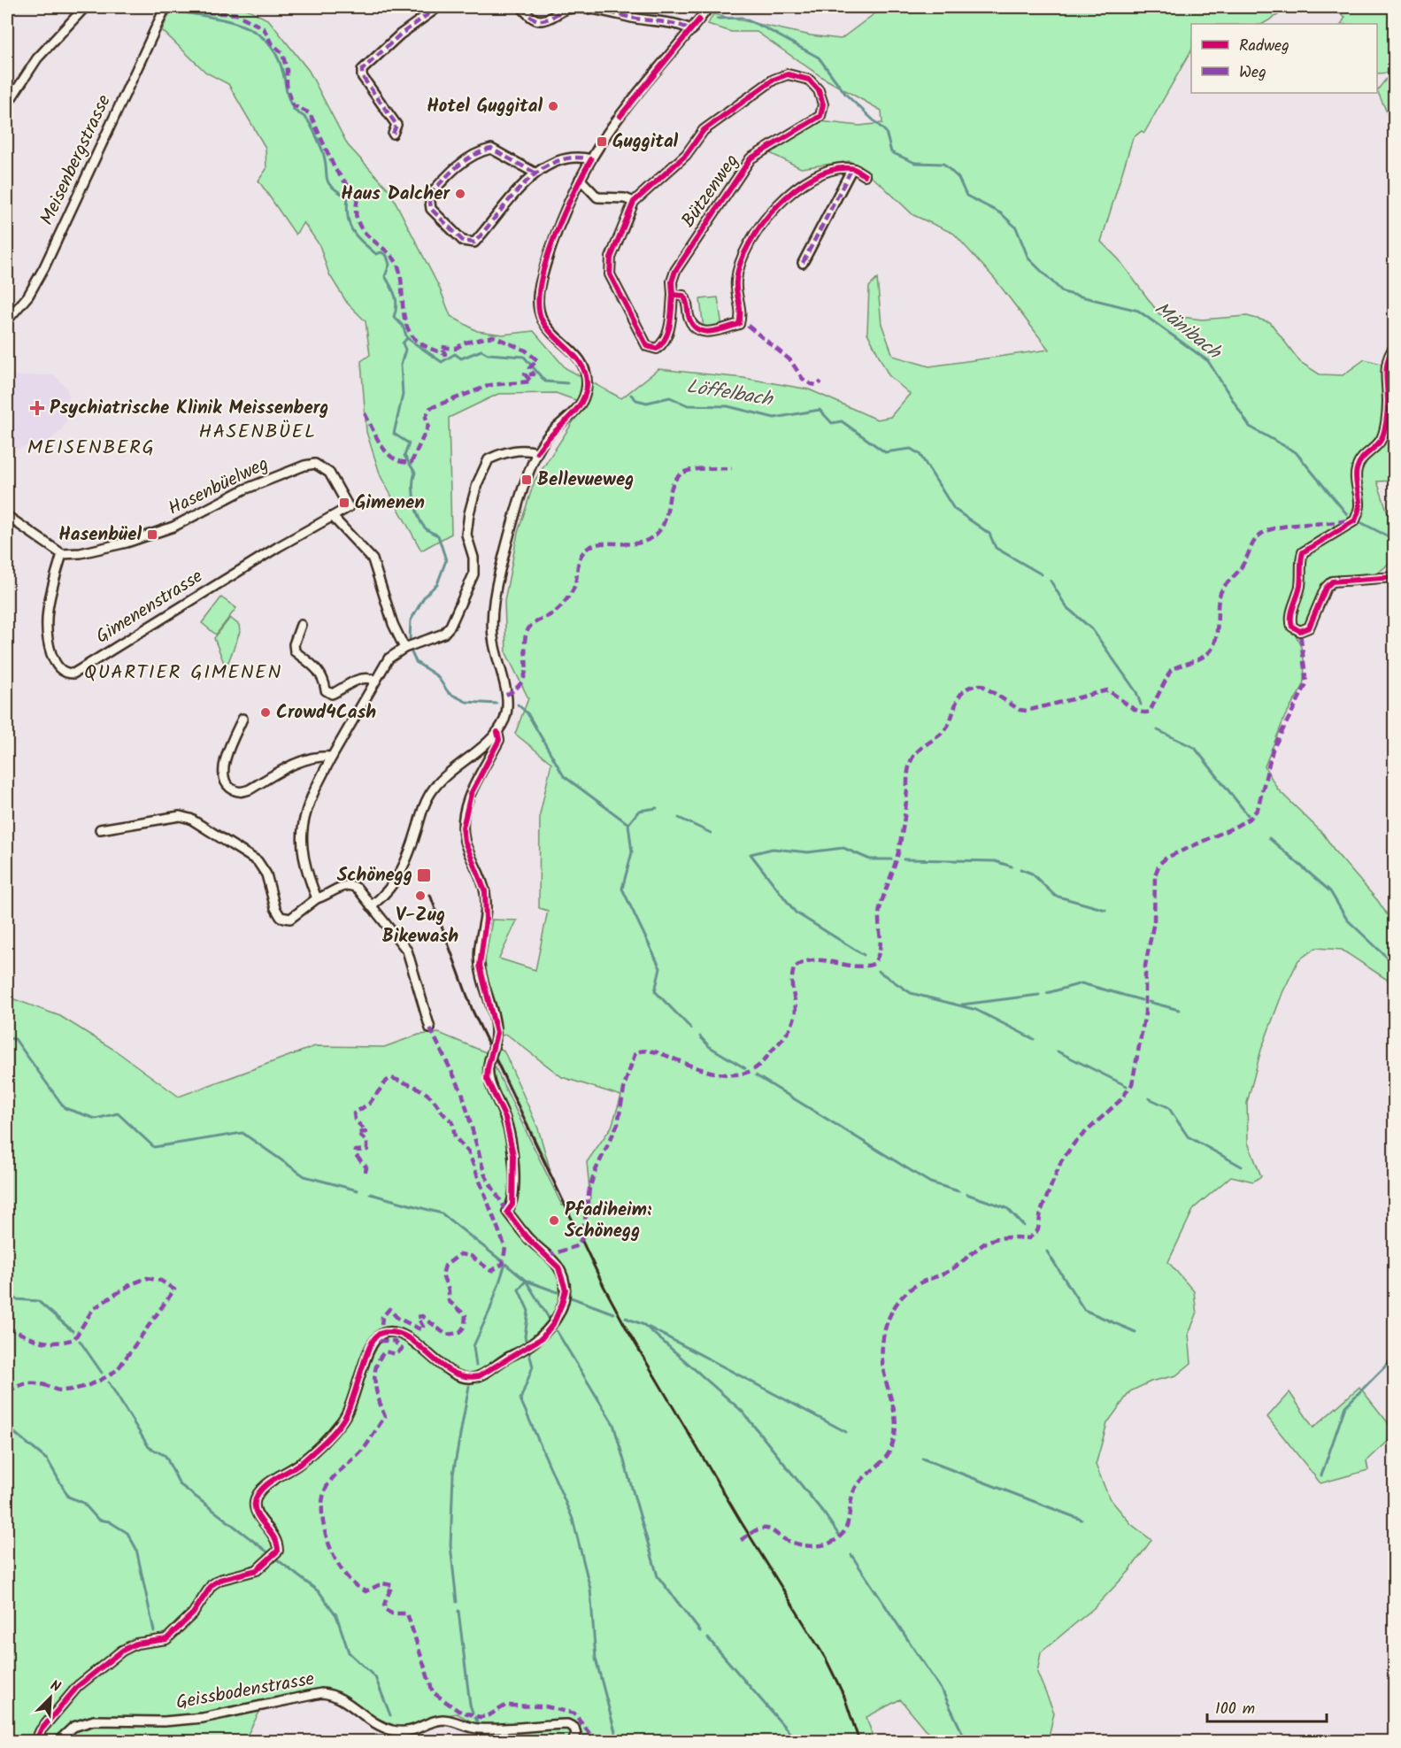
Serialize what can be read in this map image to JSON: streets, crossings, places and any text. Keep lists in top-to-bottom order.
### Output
{
  "streets": {
    "street": [
      "Meisenbergstrasse",
      "Bützenweg",
      "Hasenbüelweg",
      "Gimenenstrasse",
      "Geissbodenstrasse"
    ]
  },
  "crossings": [
    ["Hasenbüelweg", "Gimenenstrasse"]
  ],
  "districts": ["HASENBÜEL", "MEISENBERG", "QUARTIER GIMENEN"],
  "water": ["Mänibach", "Löffelbach"],
  "places": {
    "other": [
      "Hotel Guggital",
      "Haus Dalcher",
      "Crowd4Cash",
      "V-Zug Bikewash",
      "Pfadiheim: Schönegg"
    ],
    "transit": [
      "Guggital",
      "Bellevueweg",
      "Gimenen",
      "Hasenbüel",
      "Schönegg"
    ],
    "health": ["Psychiatrische Klinik Meissenberg"]
  },
  "legend": ["Radweg", "Weg"],
  "scale_bar": "100 m",
  "north": "top right"
}
